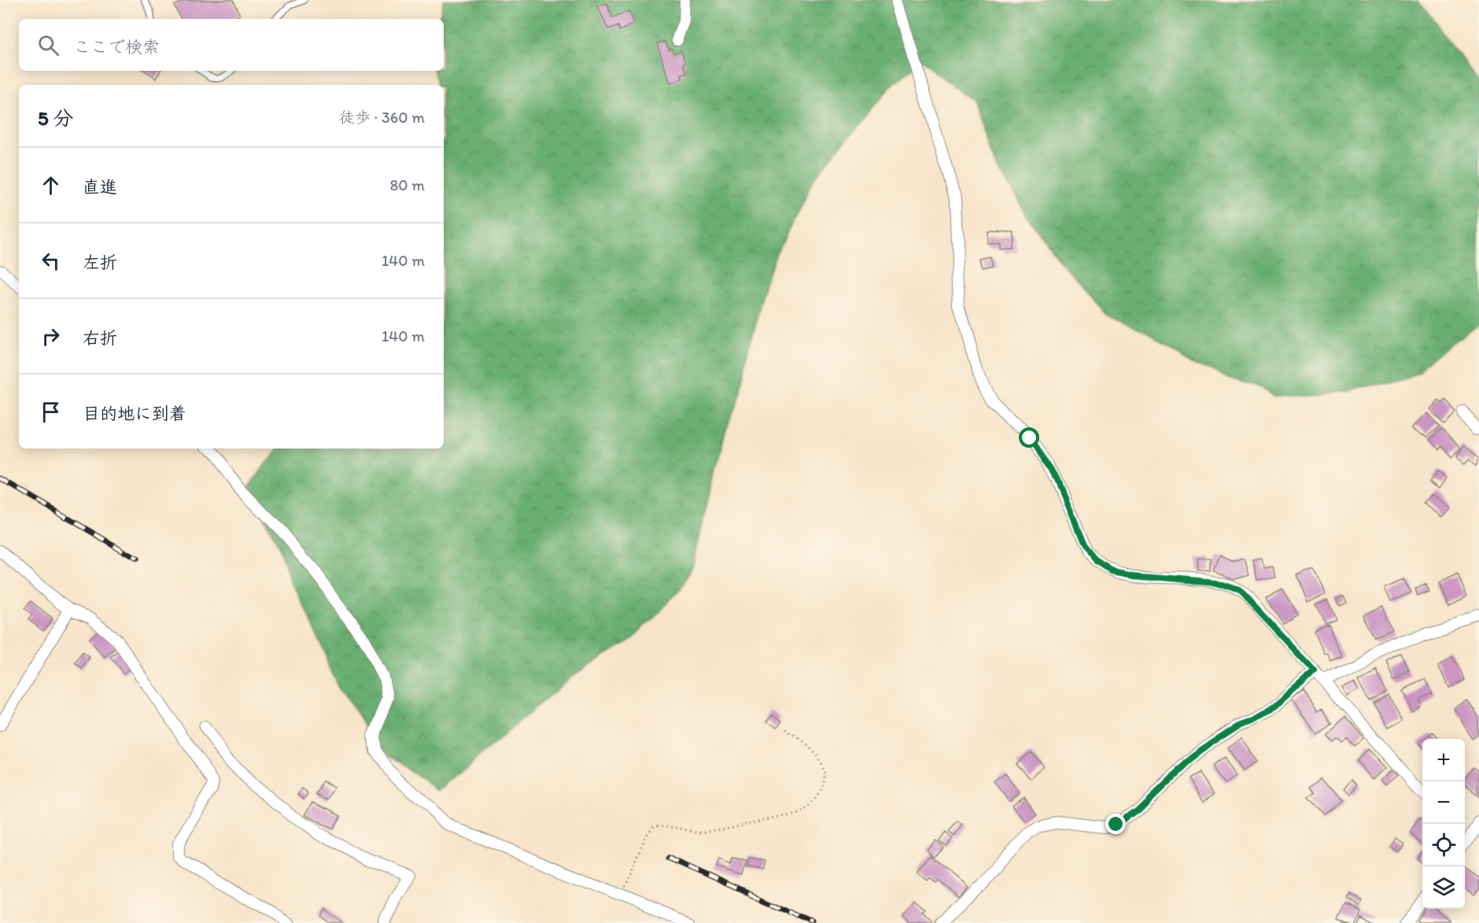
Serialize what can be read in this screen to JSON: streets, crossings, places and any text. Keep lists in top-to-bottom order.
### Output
{
  "page": {
    "search": "ここで検索",
    "heading": ["5 分", "徒歩 · 360 m"],
    "list": [
      ["直進", "80 m"],
      ["左折", "140 m"],
      ["右折", "140 m"],
      "目的地に到着"
    ],
    "map_buttons": ["+", "−"]
  }
}
